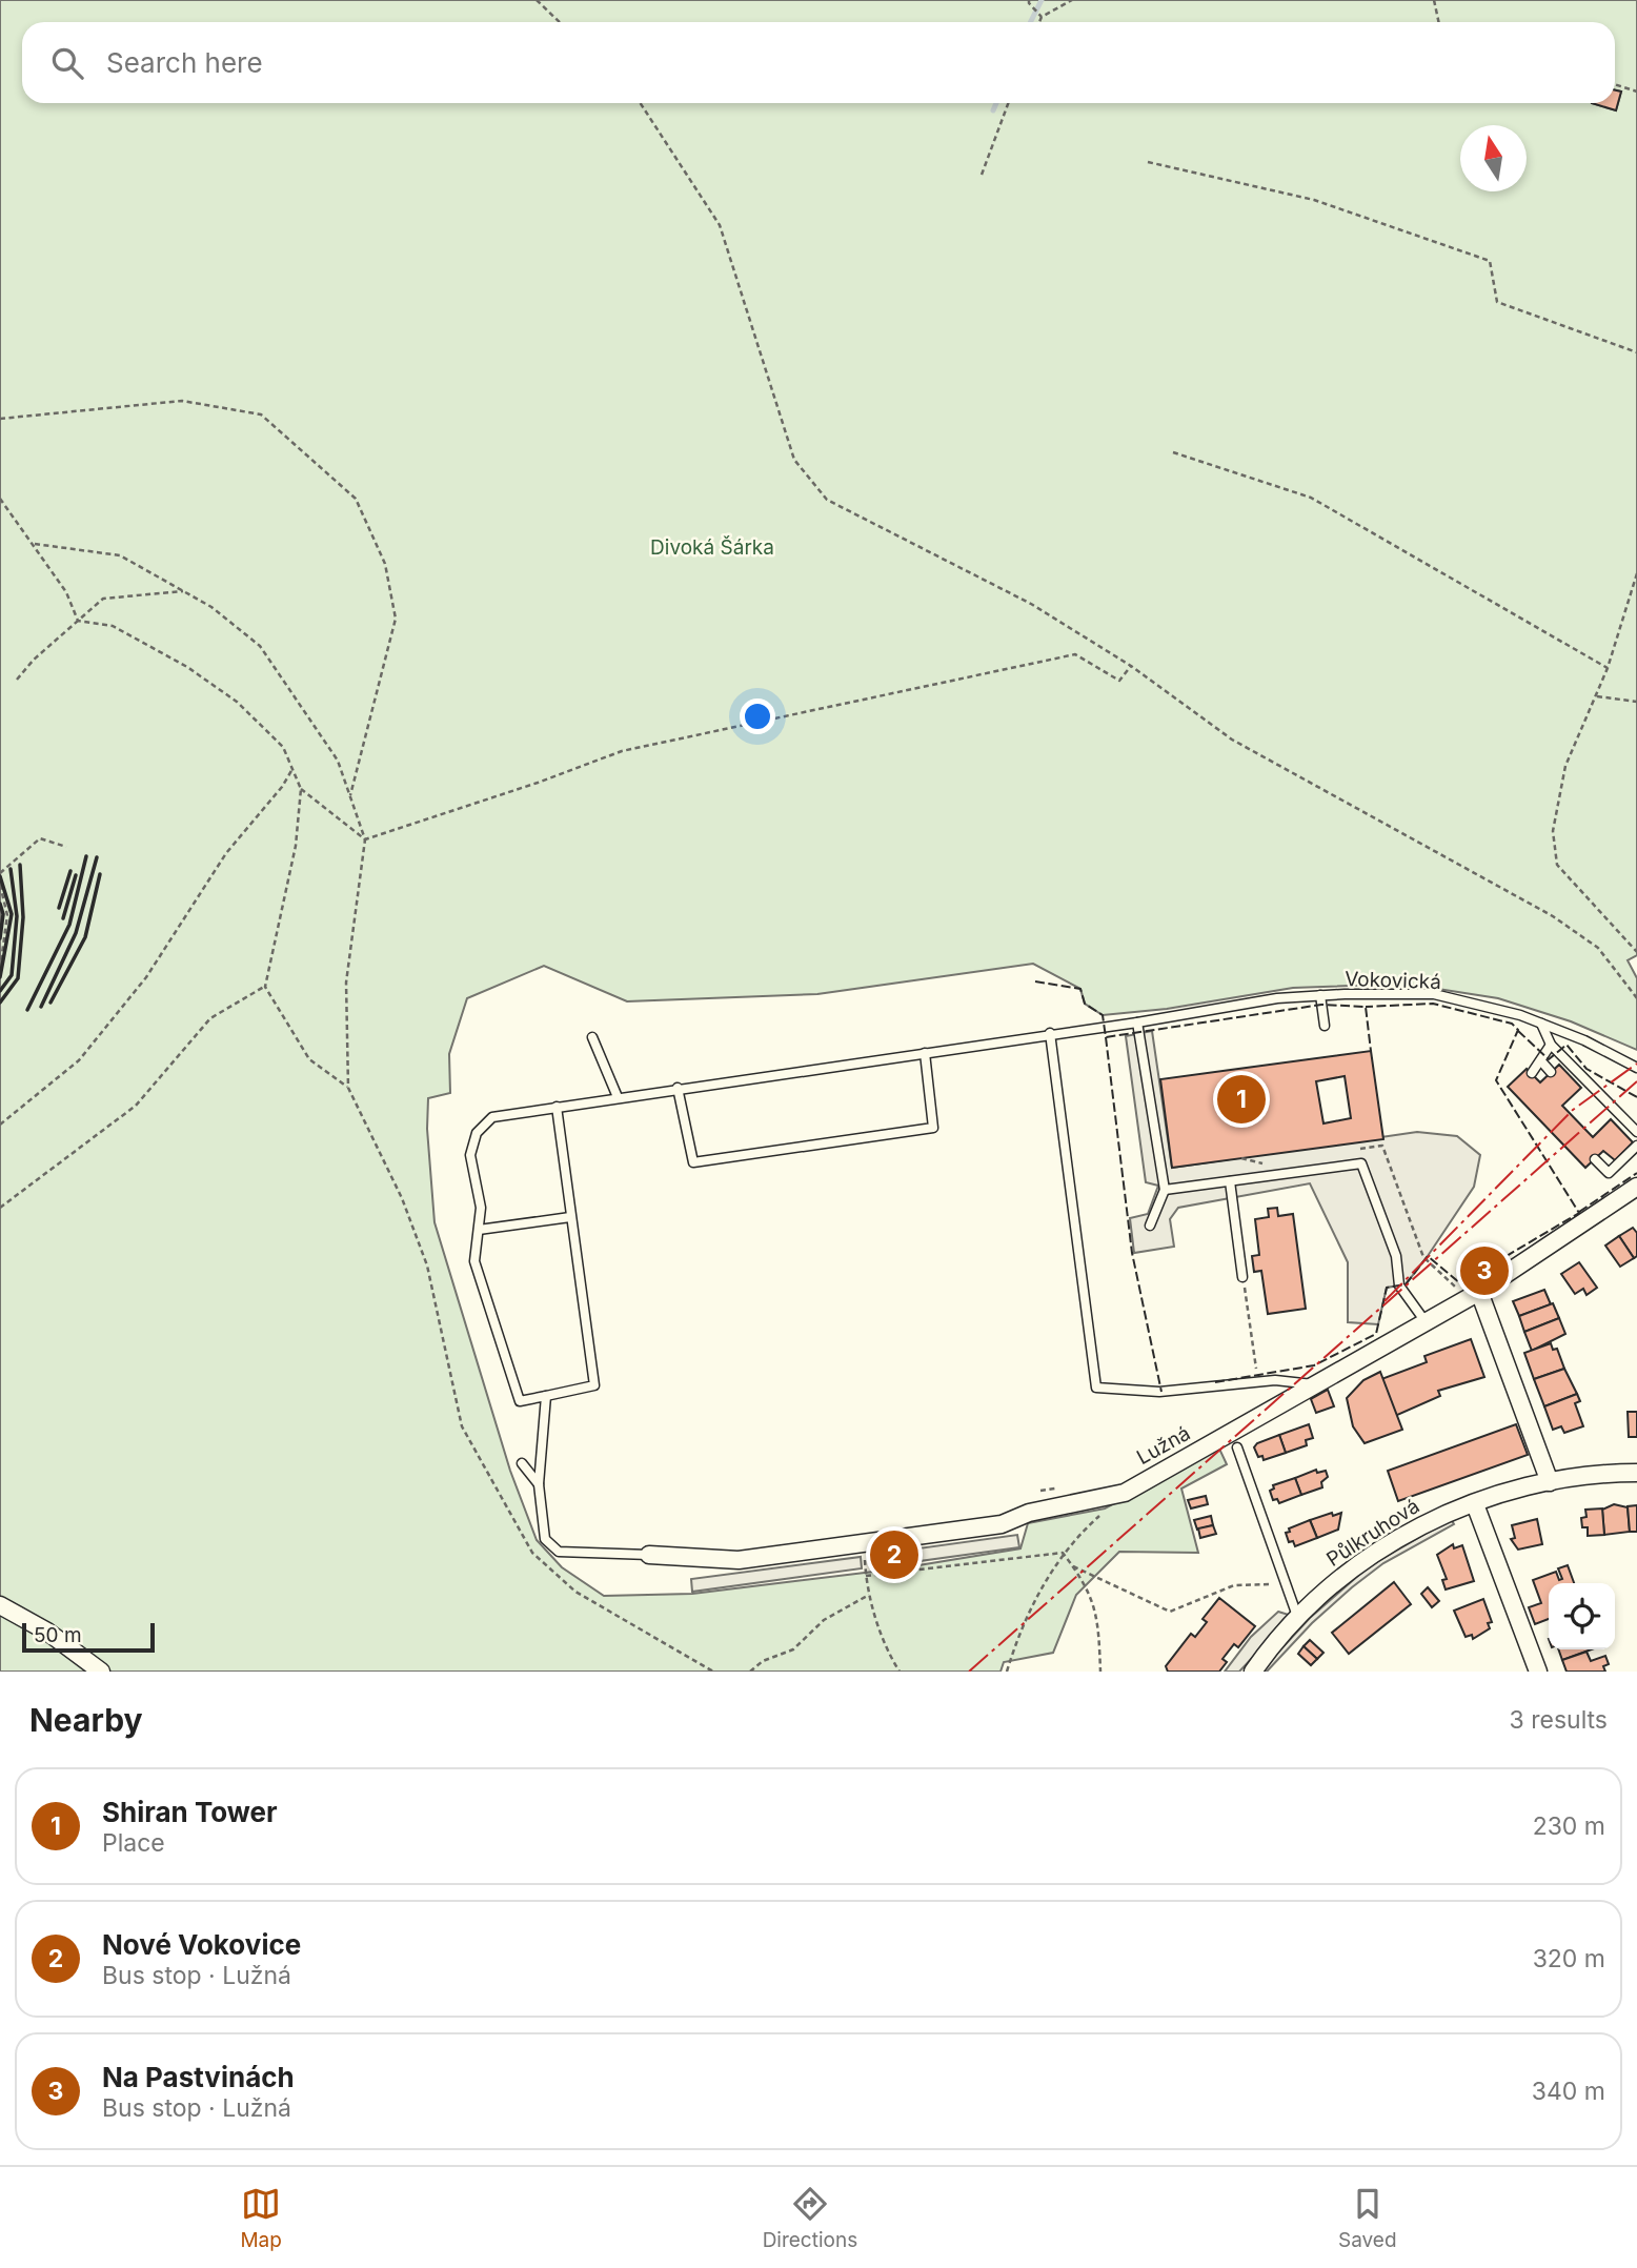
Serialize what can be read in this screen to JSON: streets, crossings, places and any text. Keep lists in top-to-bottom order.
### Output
{
  "streets": {
    "street": ["Lužná", "Půlkruhová"],
    "lane": ["Vokovická"]
  },
  "parks": ["Divoká Šárka"],
  "scale_bar": "50 m",
  "north": "top",
  "page": {
    "search": "Search here",
    "pins": ["1", "3", "2"],
    "scale": "50 m",
    "heading": ["Nearby", "3 results"],
    "list": [
      {
        "mark": "1",
        "name": "Shiran Tower",
        "note": "Place",
        "value": "230 m"
      },
      {
        "mark": "2",
        "name": "Nové Vokovice",
        "note": "Bus stop · Lužná",
        "value": "320 m"
      },
      {
        "mark": "3",
        "name": "Na Pastvinách",
        "note": "Bus stop · Lužná",
        "value": "340 m"
      }
    ],
    "nav": ["Map", "Directions", "Saved"]
  }
}
